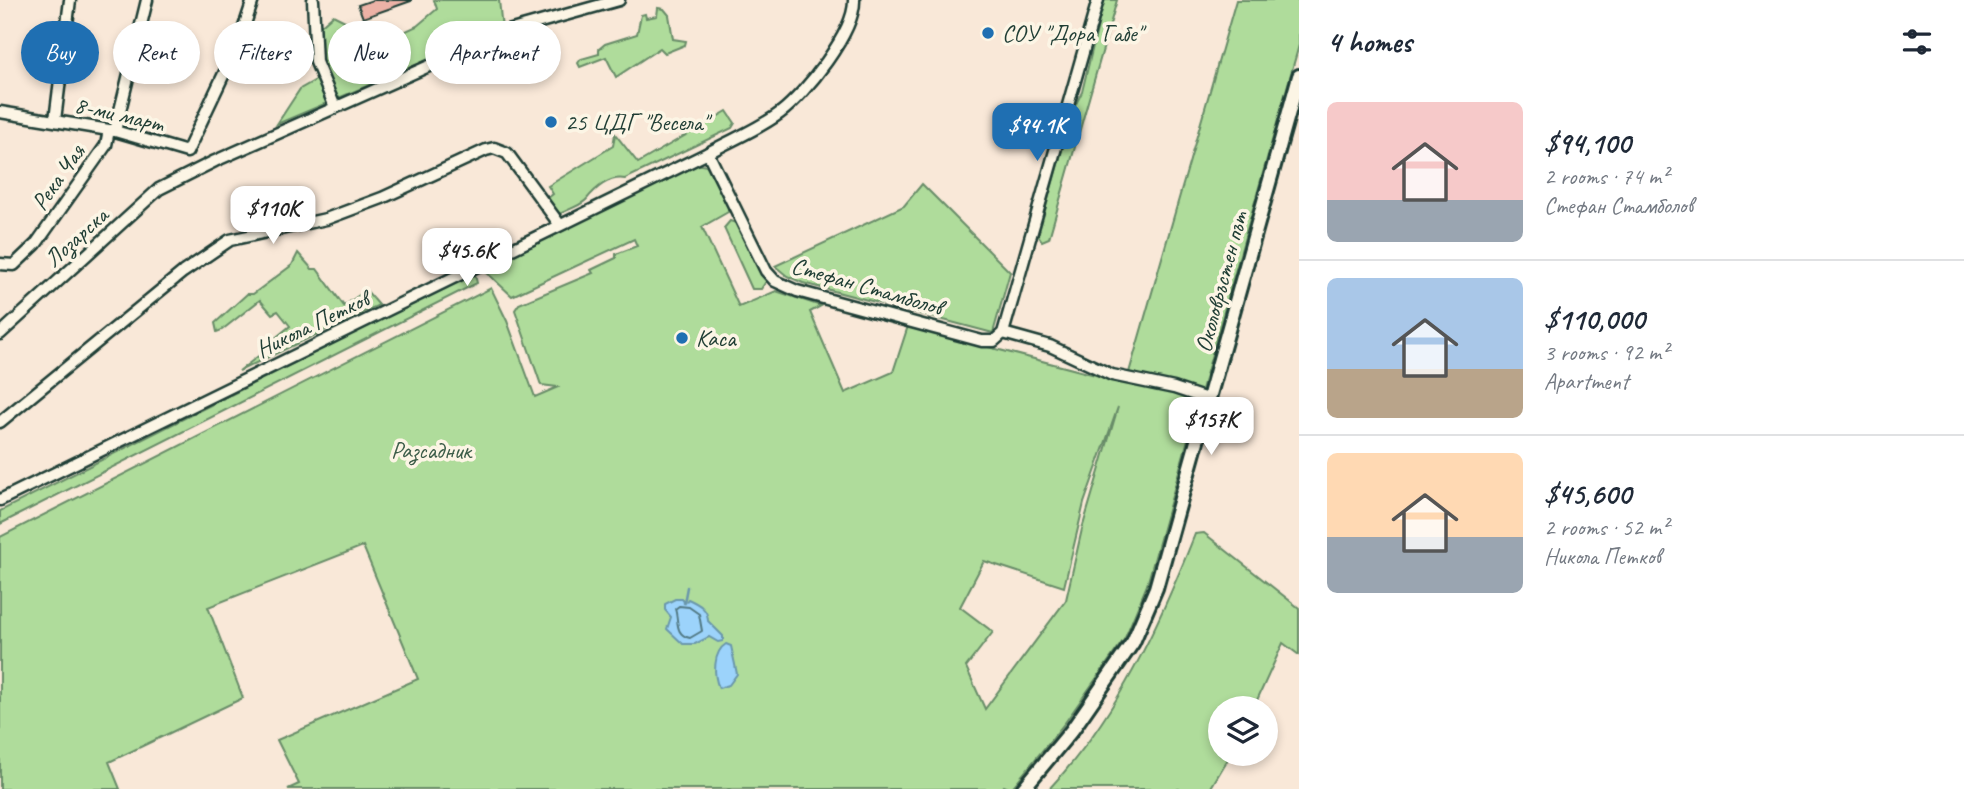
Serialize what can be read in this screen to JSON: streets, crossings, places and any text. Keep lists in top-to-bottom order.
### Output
{
  "streets": {
    "main road": ["Околовръстен път"],
    "street": [
      "8-ми март",
      "Река Чая",
      "Лозарска",
      "Стефан Стамболов",
      "Никола Петков"
    ]
  },
  "crossings": [
    ["8-ми март", "Река Чая"],
    ["Околовръстен път", "Стефан Стамболов"],
    ["Стефан Стамболов", "Никола Петков"]
  ],
  "parks": ["Разсадник"],
  "places": ["СОУ \"Дора Габе\"", "25 ЦДГ \"Весела\"", "Каса"],
  "page": {
    "heading": "4 homes",
    "chip": [
      "Buy",
      "Rent",
      "Filters",
      "New",
      "Apartment"
    ],
    "list": [
      {
        "name": "$94,100",
        "note": "2 rooms · 74 m² · Стефан Стамболов"
      },
      {
        "name": "$110,000",
        "note": "3 rooms · 92 m² · Apartment"
      },
      {
        "name": "$45,600",
        "note": "2 rooms · 52 m² · Никола Петков"
      }
    ],
    "price": [
      "$94.1K",
      "$110K",
      "$45.6K",
      "$157K"
    ]
  }
}
